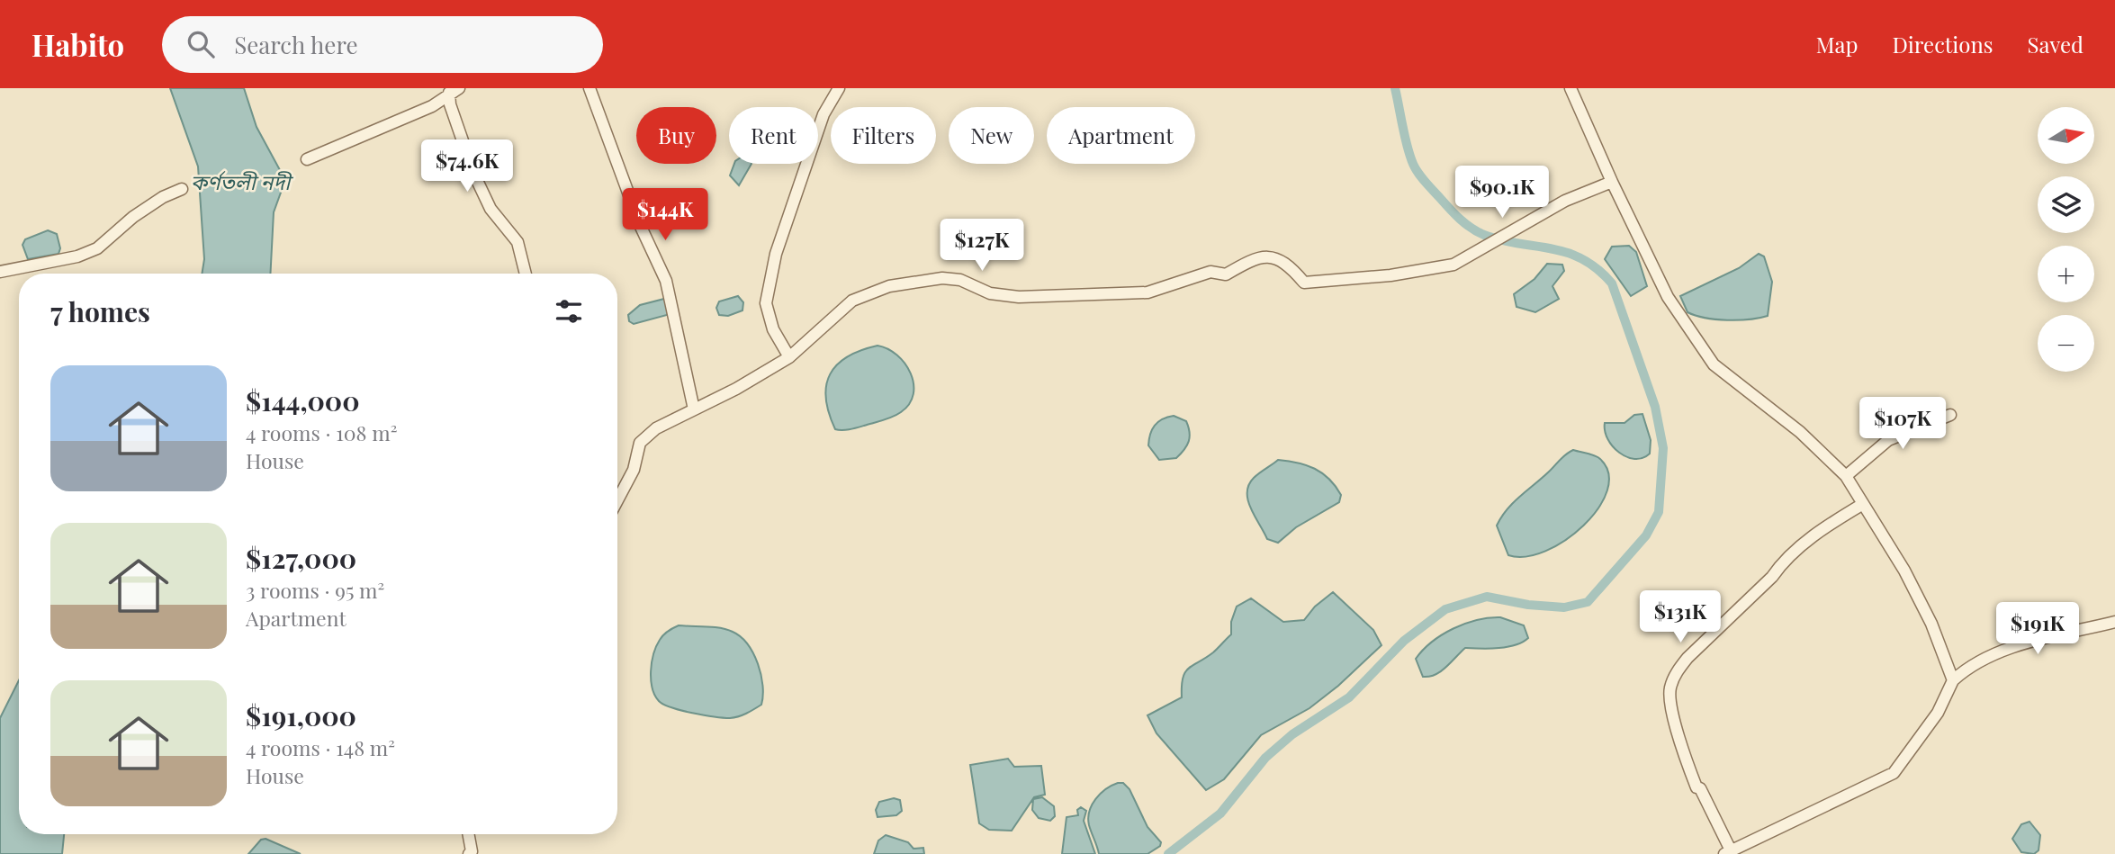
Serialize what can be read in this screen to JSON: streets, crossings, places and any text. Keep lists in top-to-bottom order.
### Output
{
  "water": ["কর্ণতলী নদী"],
  "north": "right",
  "page": {
    "header": "Habito",
    "search": "Search here",
    "nav": ["Map", "Directions", "Saved"],
    "map_buttons": ["+", "−"],
    "chip": [
      "Buy",
      "Rent",
      "Filters",
      "New",
      "Apartment"
    ],
    "price": [
      "$74.6K",
      "$90.1K",
      "$144K",
      "$127K",
      "$107K",
      "$131K",
      "$191K"
    ],
    "heading": "7 homes",
    "list": [
      {
        "name": "$144,000",
        "note": "4 rooms · 108 m² · House"
      },
      {
        "name": "$127,000",
        "note": "3 rooms · 95 m² · Apartment"
      },
      {
        "name": "$191,000",
        "note": "4 rooms · 148 m² · House"
      }
    ]
  }
}
